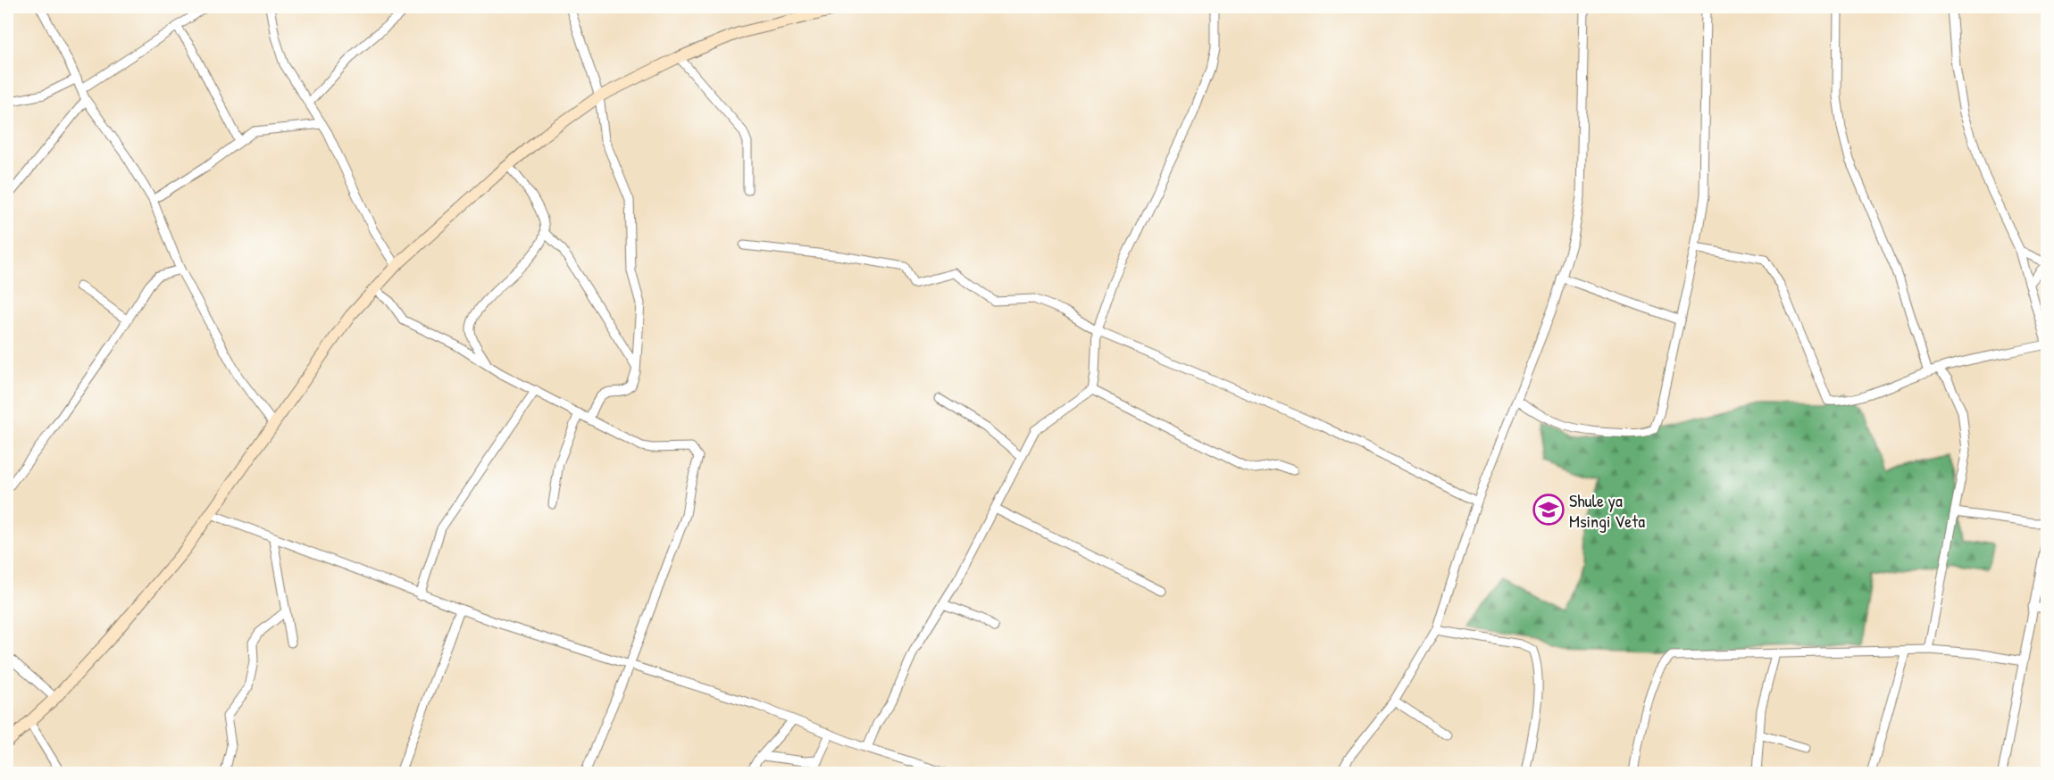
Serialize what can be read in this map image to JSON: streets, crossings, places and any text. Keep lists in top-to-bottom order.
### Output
{
  "places": {
    "school or university": ["Shule ya Msingi Veta"]
  }
}
